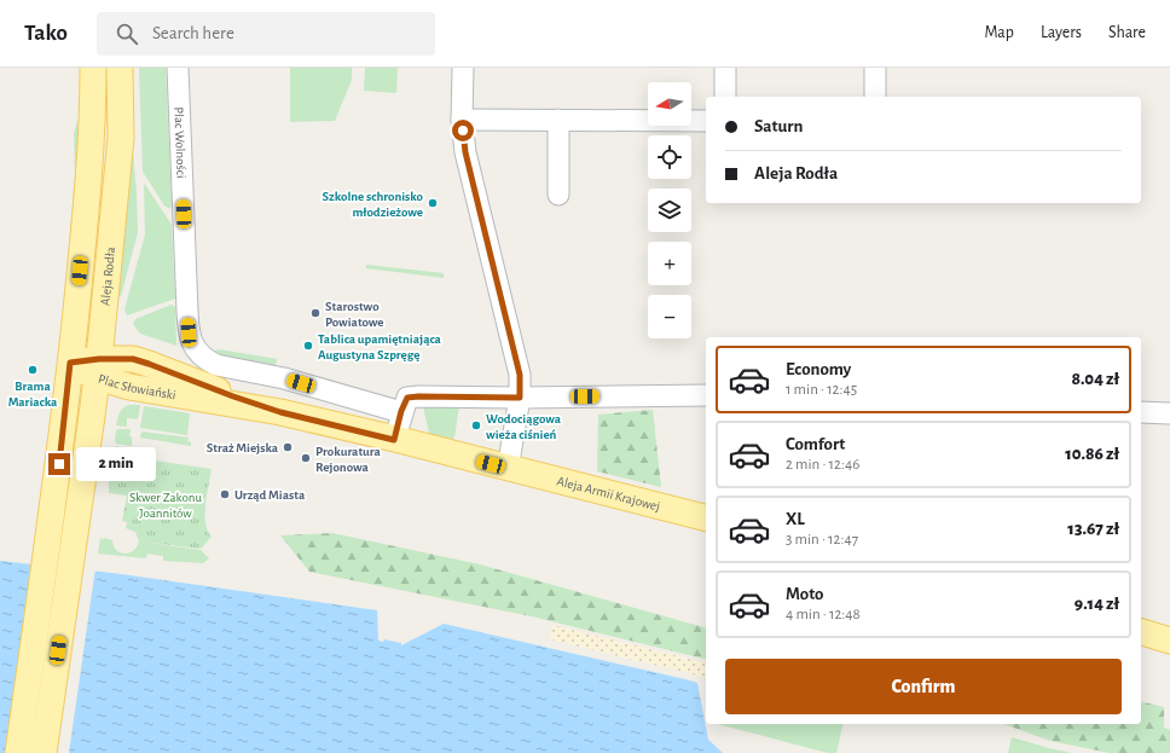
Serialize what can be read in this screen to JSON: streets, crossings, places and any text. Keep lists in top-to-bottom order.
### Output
{
  "streets": {
    "main road": ["Aleja Rodła", "Plac Słowiański", "Aleja Armii Krajowej"],
    "street": ["Plac Wolności"]
  },
  "crossings": [
    ["Aleja Rodła", "Plac Słowiański"],
    ["Plac Słowiański", "Aleja Armii Krajowej"]
  ],
  "parks": ["Skwer Zakonu Joannitów"],
  "places": [
    "Szkolne schronisko młodzieżowe",
    "Starostwo Powiatowe",
    "Tablica upamiętniająca Augustyna Szpręgę",
    "Brama Mariacka",
    "Wodociągowa wieża ciśnień",
    "Straż Miejska",
    "Prokuratura Rejonowa",
    "Urząd Miasta"
  ],
  "north": "left",
  "page": {
    "header": "Tako",
    "search": "Search here",
    "nav": ["Map", "Layers", "Share"],
    "map_buttons": ["+", "−"],
    "banner": ["Saturn", "Aleja Rodła"],
    "list": [
      {
        "name": "Economy",
        "note": "1 min · 12:45",
        "value": "8.04 zł"
      },
      {
        "name": "Comfort",
        "note": "2 min · 12:46",
        "value": "10.86 zł"
      },
      {
        "name": "XL",
        "note": "3 min · 12:47",
        "value": "13.67 zł"
      },
      {
        "name": "Moto",
        "note": "4 min · 12:48",
        "value": "9.14 zł"
      }
    ],
    "bubble": "2 min",
    "buttons": "Confirm"
  }
}
